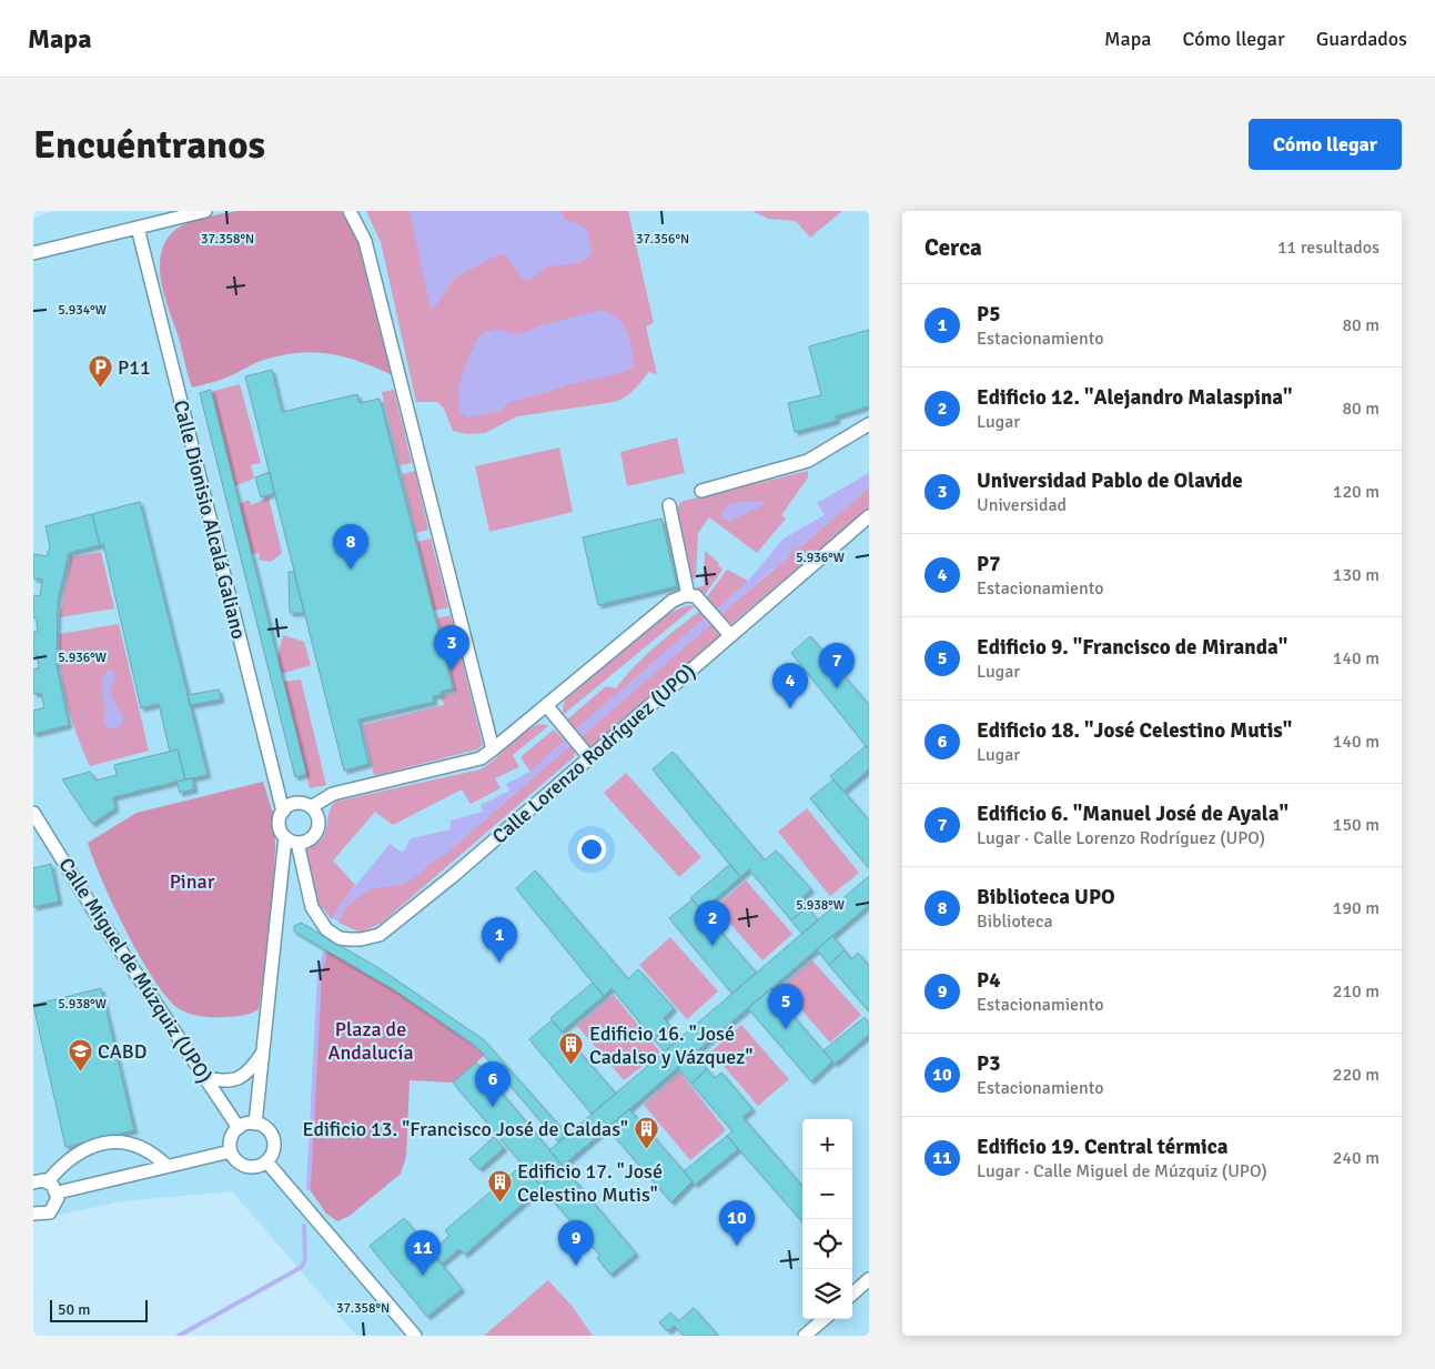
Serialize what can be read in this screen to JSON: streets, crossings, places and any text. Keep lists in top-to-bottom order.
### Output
{
  "streets": {
    "street": ["Calle Dionisio Alcalá Galiano", "Calle Lorenzo Rodríguez (UPO)", "Calle Miguel de Múzquiz (UPO)"]
  },
  "crossings": [
    ["Calle Dionisio Alcalá Galiano", "Calle Lorenzo Rodríguez (UPO)"]
  ],
  "parks": ["Pinar", "Plaza de Andalucía"],
  "places": {
    "parking": ["P11"],
    "building": ["Edificio 16. \"José Cadalso y Vázquez\"", "Edificio 13. \"Francisco José de Caldas\"", "Edificio 17. \"José Celestino Mutis\""],
    "school or university": ["CABD"]
  },
  "scale_bar": "50 m",
  "page": {
    "header": "Mapa",
    "nav": ["Mapa", "Cómo llegar", "Guardados"],
    "buttons": "Cómo llegar",
    "title": "Encuéntranos",
    "heading": ["Cerca", "11 resultados"],
    "list": [
      {
        "mark": "1",
        "name": "P5",
        "note": "Estacionamiento",
        "value": "80 m"
      },
      {
        "mark": "2",
        "name": "Edificio 12. \"Alejandro Malaspina\"",
        "note": "Lugar",
        "value": "80 m"
      },
      {
        "mark": "3",
        "name": "Universidad Pablo de Olavide",
        "note": "Universidad",
        "value": "120 m"
      },
      {
        "mark": "4",
        "name": "P7",
        "note": "Estacionamiento",
        "value": "130 m"
      },
      {
        "mark": "5",
        "name": "Edificio 9. \"Francisco de Miranda\"",
        "note": "Lugar",
        "value": "140 m"
      },
      {
        "mark": "6",
        "name": "Edificio 18. \"José Celestino Mutis\"",
        "note": "Lugar",
        "value": "140 m"
      },
      {
        "mark": "7",
        "name": "Edificio 6. \"Manuel José de Ayala\"",
        "note": "Lugar · Calle Lorenzo Rodríguez (UPO)",
        "value": "150 m"
      },
      {
        "mark": "8",
        "name": "Biblioteca UPO",
        "note": "Biblioteca",
        "value": "190 m"
      },
      {
        "mark": "9",
        "name": "P4",
        "note": "Estacionamiento",
        "value": "210 m"
      },
      {
        "mark": "10",
        "name": "P3",
        "note": "Estacionamiento",
        "value": "220 m"
      },
      {
        "mark": "11",
        "name": "Edificio 19. Central térmica",
        "note": "Lugar · Calle Miguel de Múzquiz (UPO)",
        "value": "240 m"
      }
    ],
    "pins": [
      "8",
      "3",
      "7",
      "4",
      "2",
      "1",
      "5",
      "6",
      "10",
      "9",
      "11"
    ],
    "map_buttons": ["+", "−"],
    "scale": "50 m"
  },
  "coordinates": [
    "37.358°N",
    "37.356°N",
    "5.934°W",
    "5.936°W",
    "5.938°W"
  ]
}
